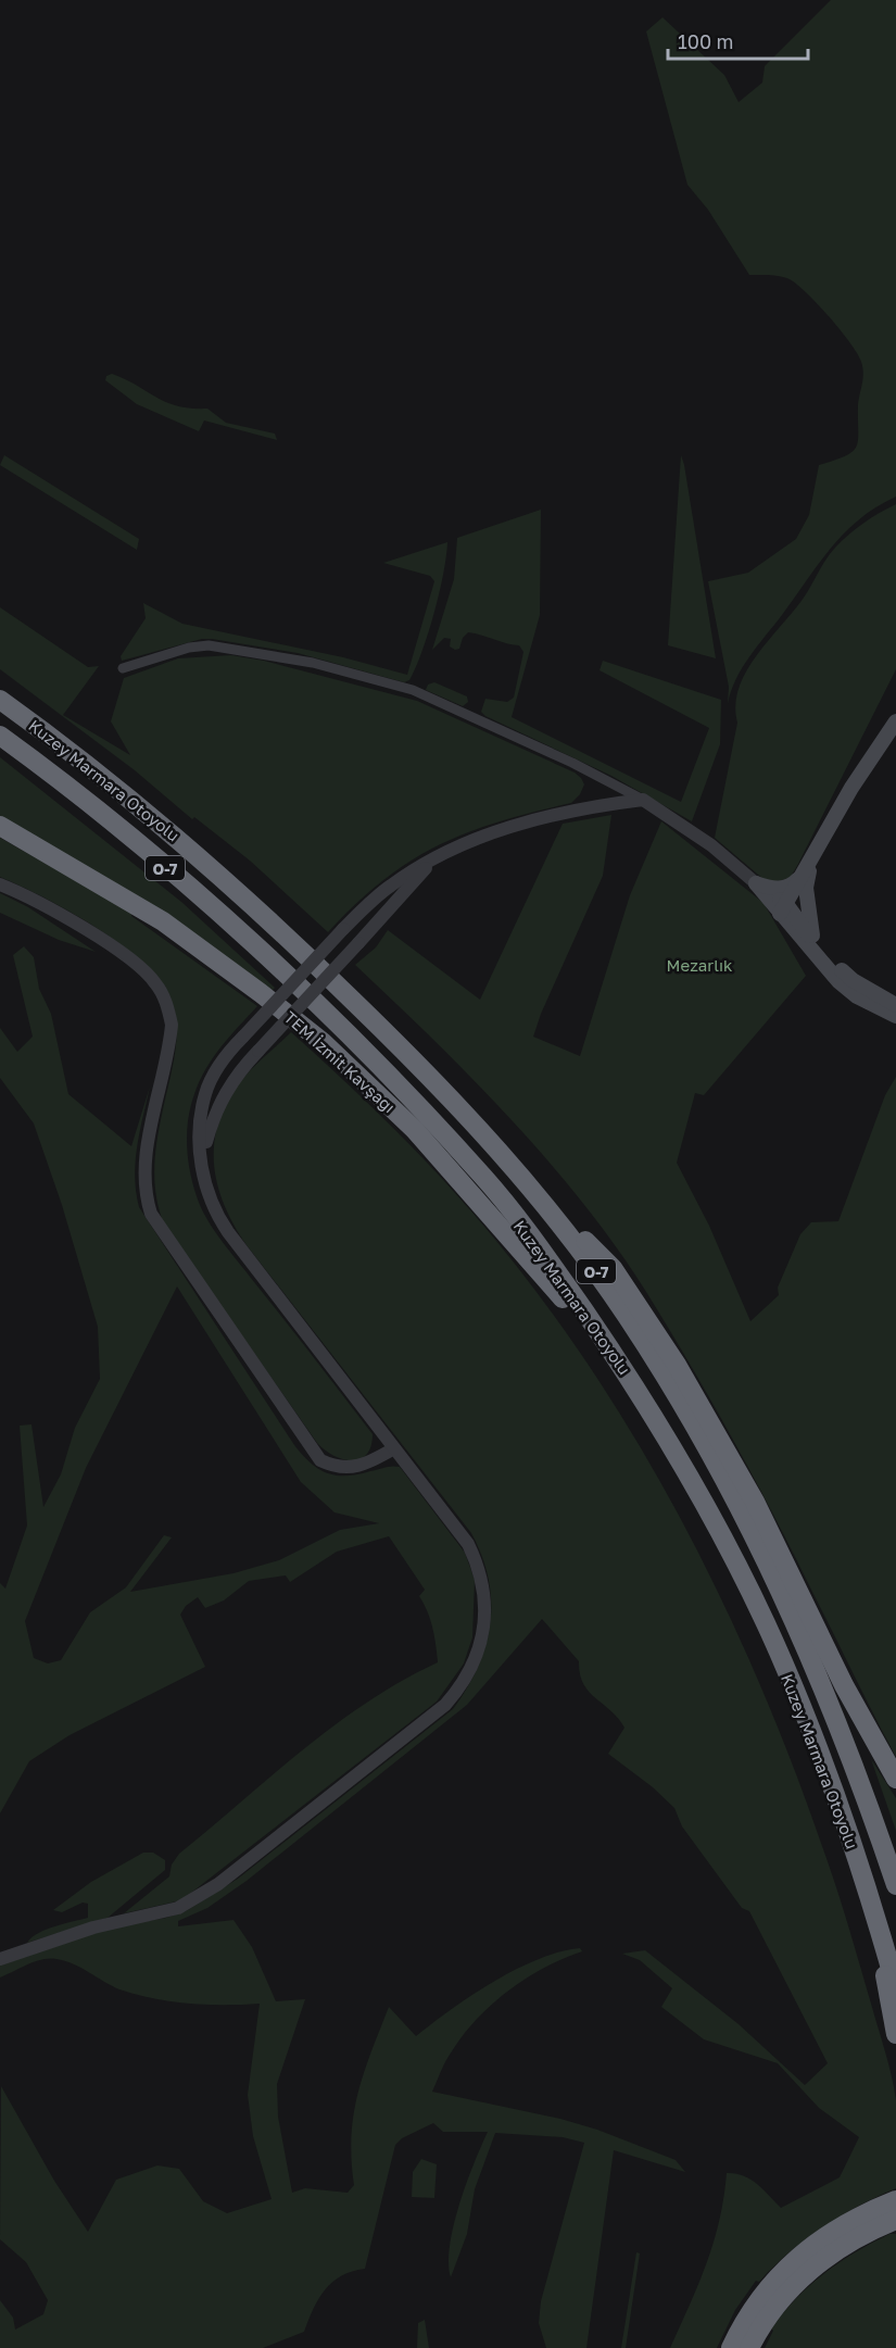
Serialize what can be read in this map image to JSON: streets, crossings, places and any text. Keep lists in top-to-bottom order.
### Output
{
  "streets": {
    "highway": ["Kuzey Marmara Otoyolu", "O-7", "TEM İzmit Kavşağı"]
  },
  "crossings": [
    ["Kuzey Marmara Otoyolu", "O-7"],
    ["Kuzey Marmara Otoyolu", "TEM İzmit Kavşağı"]
  ],
  "parks": ["Mezarlık"],
  "scale_bar": "100 m"
}
